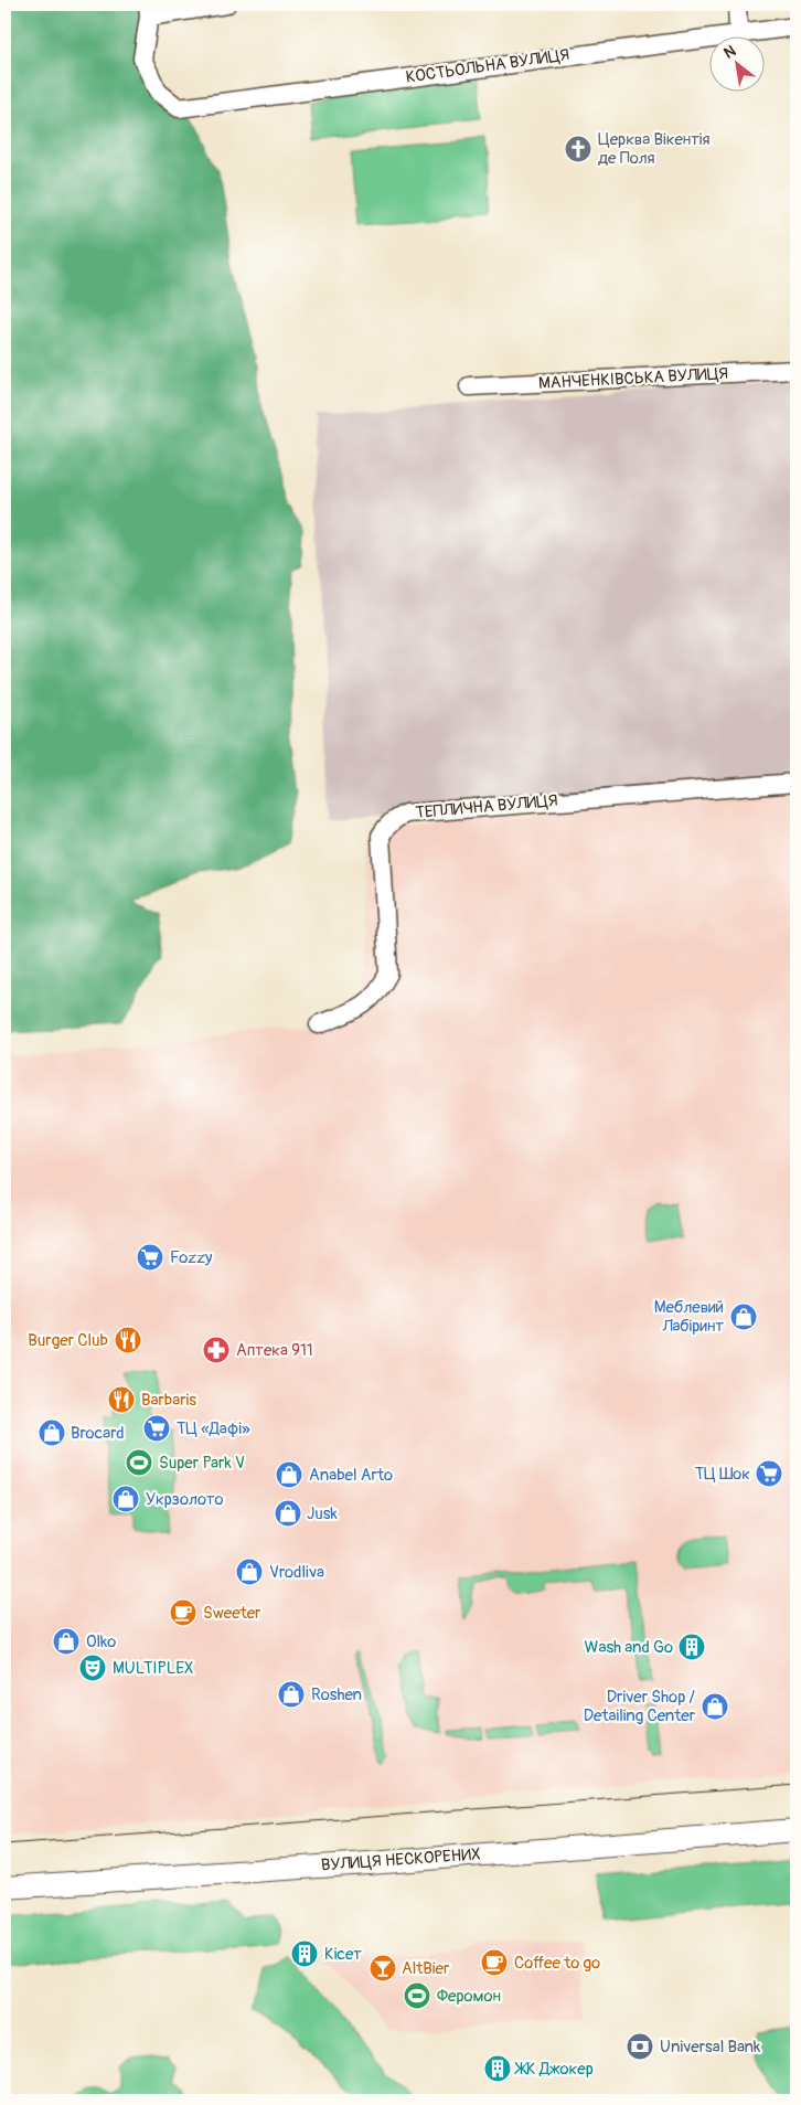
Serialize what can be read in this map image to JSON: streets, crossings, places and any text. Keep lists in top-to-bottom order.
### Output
{
  "streets": {
    "main road": ["ВУЛИЦЯ НЕСКОРЕНИХ"],
    "street": ["КОСТЬОЛЬНА ВУЛИЦЯ", "МАНЧЕНКІВСЬКА ВУЛИЦЯ", "ТЕПЛИЧНА ВУЛИЦЯ"]
  },
  "places": {
    "church": ["Церква Вікентія де Поля"],
    "supermarket": ["Fozzy", "ТЦ «Дафі»", "ТЦ Шок"],
    "shop": [
      "Меблевий Лабіринт",
      "Brocard",
      "Anabel Arto",
      "Укрзолото",
      "Jusk",
      "Vrodliva",
      "Olko",
      "Roshen",
      "Driver Shop / Detailing Center"
    ],
    "restaurant": ["Burger Club", "Barbaris"],
    "pharmacy": ["Аптека 911"],
    "sports": ["Super Park V", "Феромон"],
    "cafe": ["Sweeter", "Coffee to go"],
    "building": ["Wash and Go", "Кісет", "ЖК Джокер"],
    "theatre": ["MULTIPLEX"],
    "bar": ["AltBier"],
    "bank": ["Universal Bank"]
  },
  "north": "top left"
}
